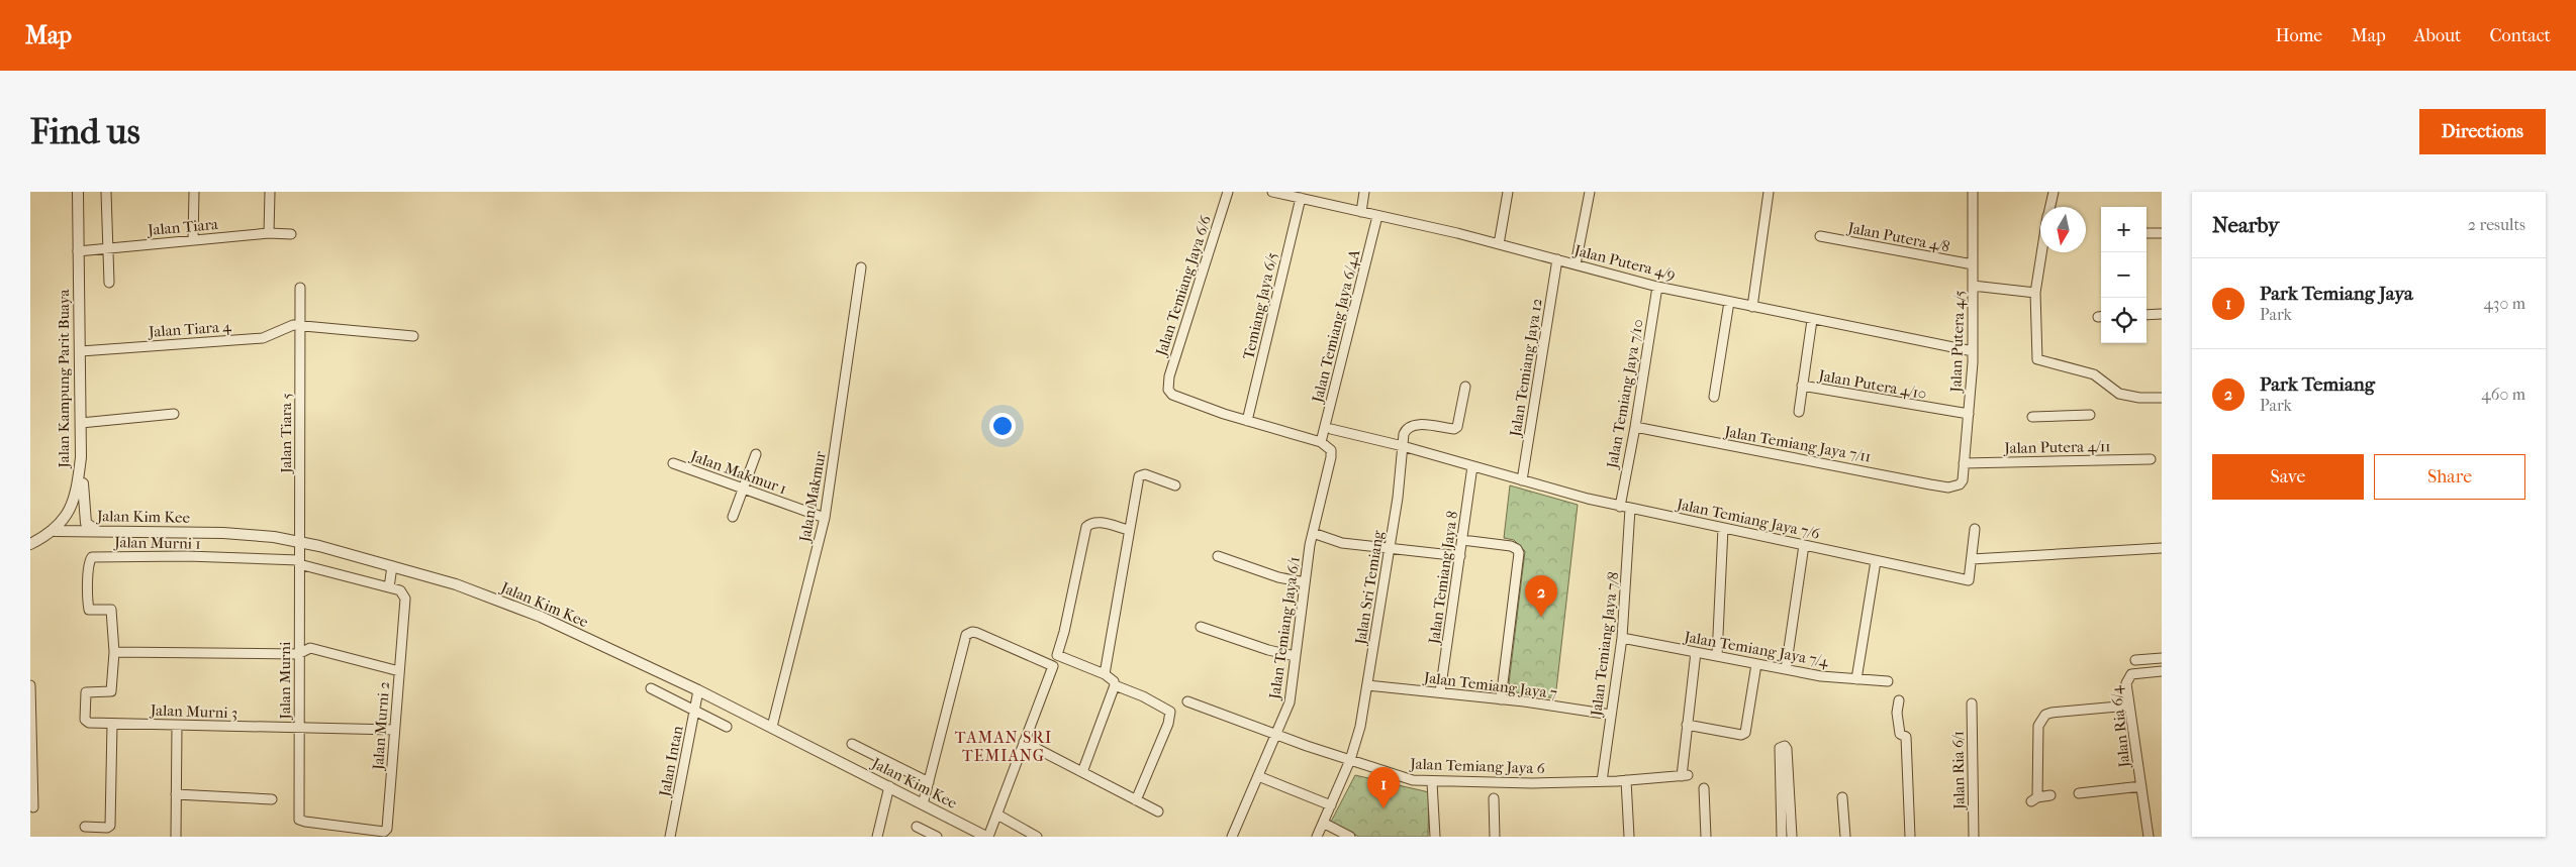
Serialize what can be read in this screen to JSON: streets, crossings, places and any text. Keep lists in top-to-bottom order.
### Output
{
  "streets": {
    "street": [
      "Jalan Tiara",
      "Jalan Putera 4/8",
      "Jalan Putera 4/9",
      "Jalan Temiang Jaya 6/6",
      "Temiang Jaya 6/5",
      "Jalan Temiang Jaya 6/4A",
      "Jalan Tiara 4",
      "Jalan Putera 4/5",
      "Jalan Temiang Jaya 12",
      "Jalan Kampung Parit Buaya",
      "Jalan Putera 4/10",
      "Jalan Temiang Jaya 7/10",
      "Jalan Tiara 5",
      "Jalan Temiang Jaya 7/11",
      "Jalan Putera 4/11",
      "Jalan Makmur 1",
      "Jalan Makmur",
      "Jalan Kim Kee",
      "Jalan Temiang Jaya 7/6",
      "Jalan Murni 1",
      "Jalan Temiang Jaya 8",
      "Jalan Sri Temiang",
      "Jalan Temiang Jaya 6/1",
      "Jalan Temiang Jaya 7/8",
      "Jalan Temiang Jaya 7/4",
      "Jalan Murni",
      "Jalan Temiang Jaya 7",
      "Jalan Murni 3",
      "Jalan Murni 2",
      "Jalan Ria 6/4",
      "Jalan Intan",
      "Jalan Temiang Jaya 6",
      "Jalan Ria 6/1"
    ]
  },
  "crossings": [
    ["Jalan Tiara", "Jalan Kampung Parit Buaya"],
    ["Jalan Putera 4/8", "Jalan Putera 4/5"],
    ["Jalan Putera 4/9", "Temiang Jaya 6/5"],
    ["Jalan Putera 4/9", "Jalan Temiang Jaya 6/4A"],
    ["Jalan Putera 4/9", "Jalan Putera 4/5"],
    ["Jalan Putera 4/9", "Jalan Temiang Jaya 12"],
    ["Jalan Putera 4/9", "Jalan Temiang Jaya 7/10"],
    ["Jalan Temiang Jaya 6/6", "Temiang Jaya 6/5"],
    ["Jalan Temiang Jaya 6/4A", "Jalan Temiang Jaya 6/1"],
    ["Jalan Tiara 4", "Jalan Kampung Parit Buaya"],
    ["Jalan Tiara 4", "Jalan Tiara 5"],
    ["Jalan Putera 4/5", "Jalan Putera 4/10"],
    ["Jalan Putera 4/5", "Jalan Temiang Jaya 7/11"],
    ["Jalan Putera 4/5", "Jalan Putera 4/11"],
    ["Jalan Temiang Jaya 12", "Jalan Temiang Jaya 7/6"],
    ["Jalan Kampung Parit Buaya", "Jalan Kim Kee"],
    ["Jalan Temiang Jaya 7/10", "Jalan Temiang Jaya 7/11"],
    ["Jalan Temiang Jaya 7/10", "Jalan Temiang Jaya 7/6"],
    ["Jalan Tiara 5", "Jalan Kim Kee"],
    ["Jalan Tiara 5", "Jalan Murni"],
    ["Jalan Makmur 1", "Jalan Makmur"],
    ["Jalan Makmur", "Jalan Kim Kee"],
    ["Jalan Kim Kee", "Jalan Murni"],
    ["Jalan Kim Kee", "Jalan Intan"],
    ["Jalan Temiang Jaya 7/6", "Jalan Temiang Jaya 8"],
    ["Jalan Temiang Jaya 7/6", "Jalan Sri Temiang"],
    ["Jalan Temiang Jaya 7/6", "Jalan Temiang Jaya 7/8"],
    ["Jalan Murni 1", "Jalan Murni"],
    ["Jalan Murni 1", "Jalan Murni 3"],
    ["Jalan Murni 1", "Jalan Murni 2"],
    ["Jalan Temiang Jaya 8", "Jalan Temiang Jaya 7"],
    ["Jalan Sri Temiang", "Jalan Temiang Jaya 7"],
    ["Jalan Sri Temiang", "Jalan Temiang Jaya 6"],
    ["Jalan Temiang Jaya 6/1", "Jalan Temiang Jaya 6"],
    ["Jalan Temiang Jaya 7/8", "Jalan Temiang Jaya 7/4"],
    ["Jalan Temiang Jaya 7/8", "Jalan Temiang Jaya 7"],
    ["Jalan Temiang Jaya 7/8", "Jalan Temiang Jaya 6"],
    ["Jalan Murni", "Jalan Murni 3"],
    ["Jalan Murni", "Jalan Murni 2"],
    ["Jalan Murni 3", "Jalan Murni 2"]
  ],
  "districts": ["TAMAN SRI TEMIANG"],
  "north": "bottom",
  "page": {
    "header": "Map",
    "nav": [
      "Home",
      "Map",
      "About",
      "Contact"
    ],
    "buttons": [
      "Directions",
      ["Save", "Share"]
    ],
    "title": "Find us",
    "heading": ["Nearby", "2 results"],
    "map_buttons": ["+", "−"],
    "list": [
      {
        "mark": "1",
        "name": "Park Temiang Jaya",
        "note": "Park",
        "value": "430 m"
      },
      {
        "mark": "2",
        "name": "Park Temiang",
        "note": "Park",
        "value": "460 m"
      }
    ],
    "pins": ["2", "1"]
  }
}
